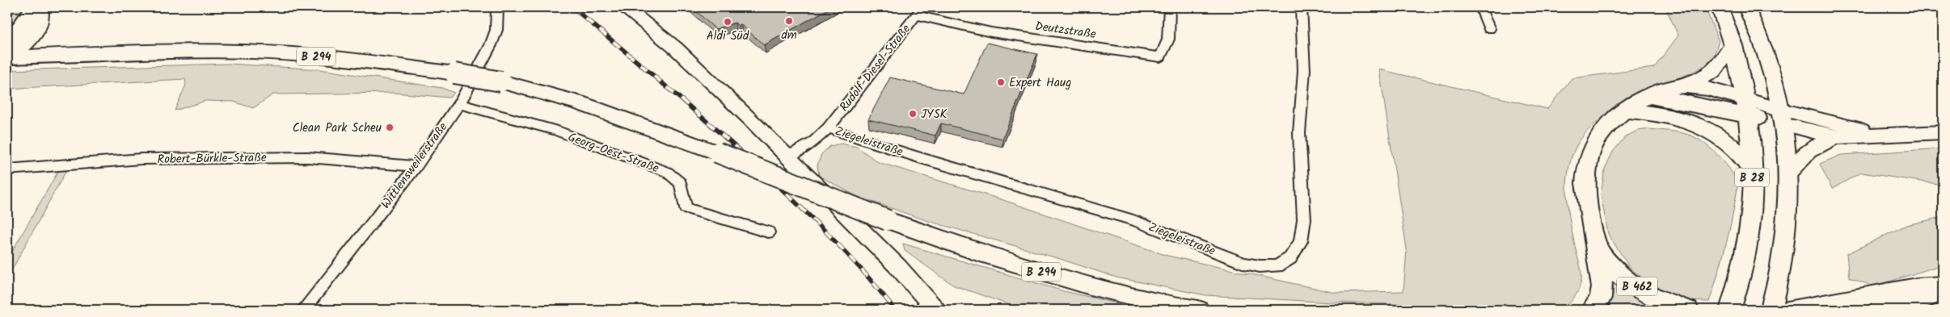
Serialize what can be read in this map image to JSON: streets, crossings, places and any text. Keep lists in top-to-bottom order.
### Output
{
  "streets": {
    "main road": ["B 294", "B 28", "B 462"],
    "street": [
      "Deutzstraße",
      "Rudolf-Diesel-Straße",
      "Ziegeleistraße",
      "Georg-Oest-Straße",
      "Robert-Bürkle-Straße",
      "Wittlensweilerstraße"
    ]
  },
  "crossings": [
    ["Deutzstraße", "Rudolf-Diesel-Straße"],
    ["Rudolf-Diesel-Straße", "Ziegeleistraße"],
    ["Georg-Oest-Straße", "Wittlensweilerstraße"],
    ["Robert-Bürkle-Straße", "Wittlensweilerstraße"],
    ["B 28", "B 462"]
  ],
  "places": [
    "dm",
    "Aldi Süd",
    "Expert Haug",
    "JYSK",
    "Clean Park Scheu"
  ]
}
